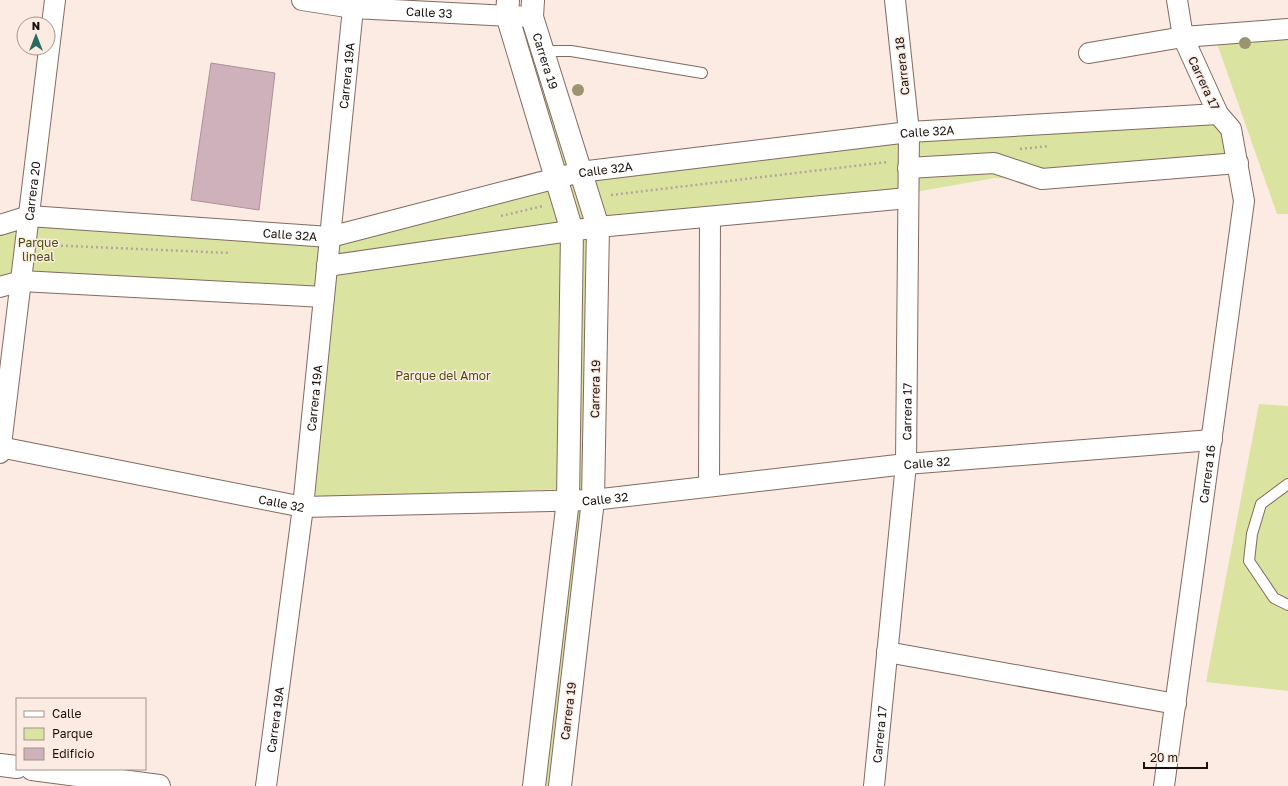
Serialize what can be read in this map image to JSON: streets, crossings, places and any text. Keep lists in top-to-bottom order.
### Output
{
  "streets": {
    "main road": ["Carrera 19"],
    "street": [
      "Calle 33",
      "Carrera 18",
      "Carrera 19A",
      "Carrera 17",
      "Calle 32A",
      "Carrera 20",
      "Calle 32",
      "Carrera 16"
    ]
  },
  "crossings": [
    ["Calle 33", "Carrera 19"],
    ["Calle 33", "Carrera 19A"],
    ["Carrera 19", "Calle 32A"],
    ["Carrera 19", "Calle 32"],
    ["Carrera 18", "Carrera 17"],
    ["Carrera 18", "Calle 32A"],
    ["Carrera 19A", "Calle 32A"],
    ["Carrera 19A", "Calle 32"],
    ["Carrera 17", "Calle 32A"],
    ["Carrera 17", "Calle 32"],
    ["Carrera 17", "Carrera 16"],
    ["Calle 32A", "Carrera 20"],
    ["Carrera 20", "Calle 32"],
    ["Calle 32", "Carrera 16"]
  ],
  "parks": ["Parque lineal", "Parque del Amor"],
  "legend": ["Calle", "Parque", "Edificio"],
  "scale_bar": "20 m",
  "north": "top"
}
